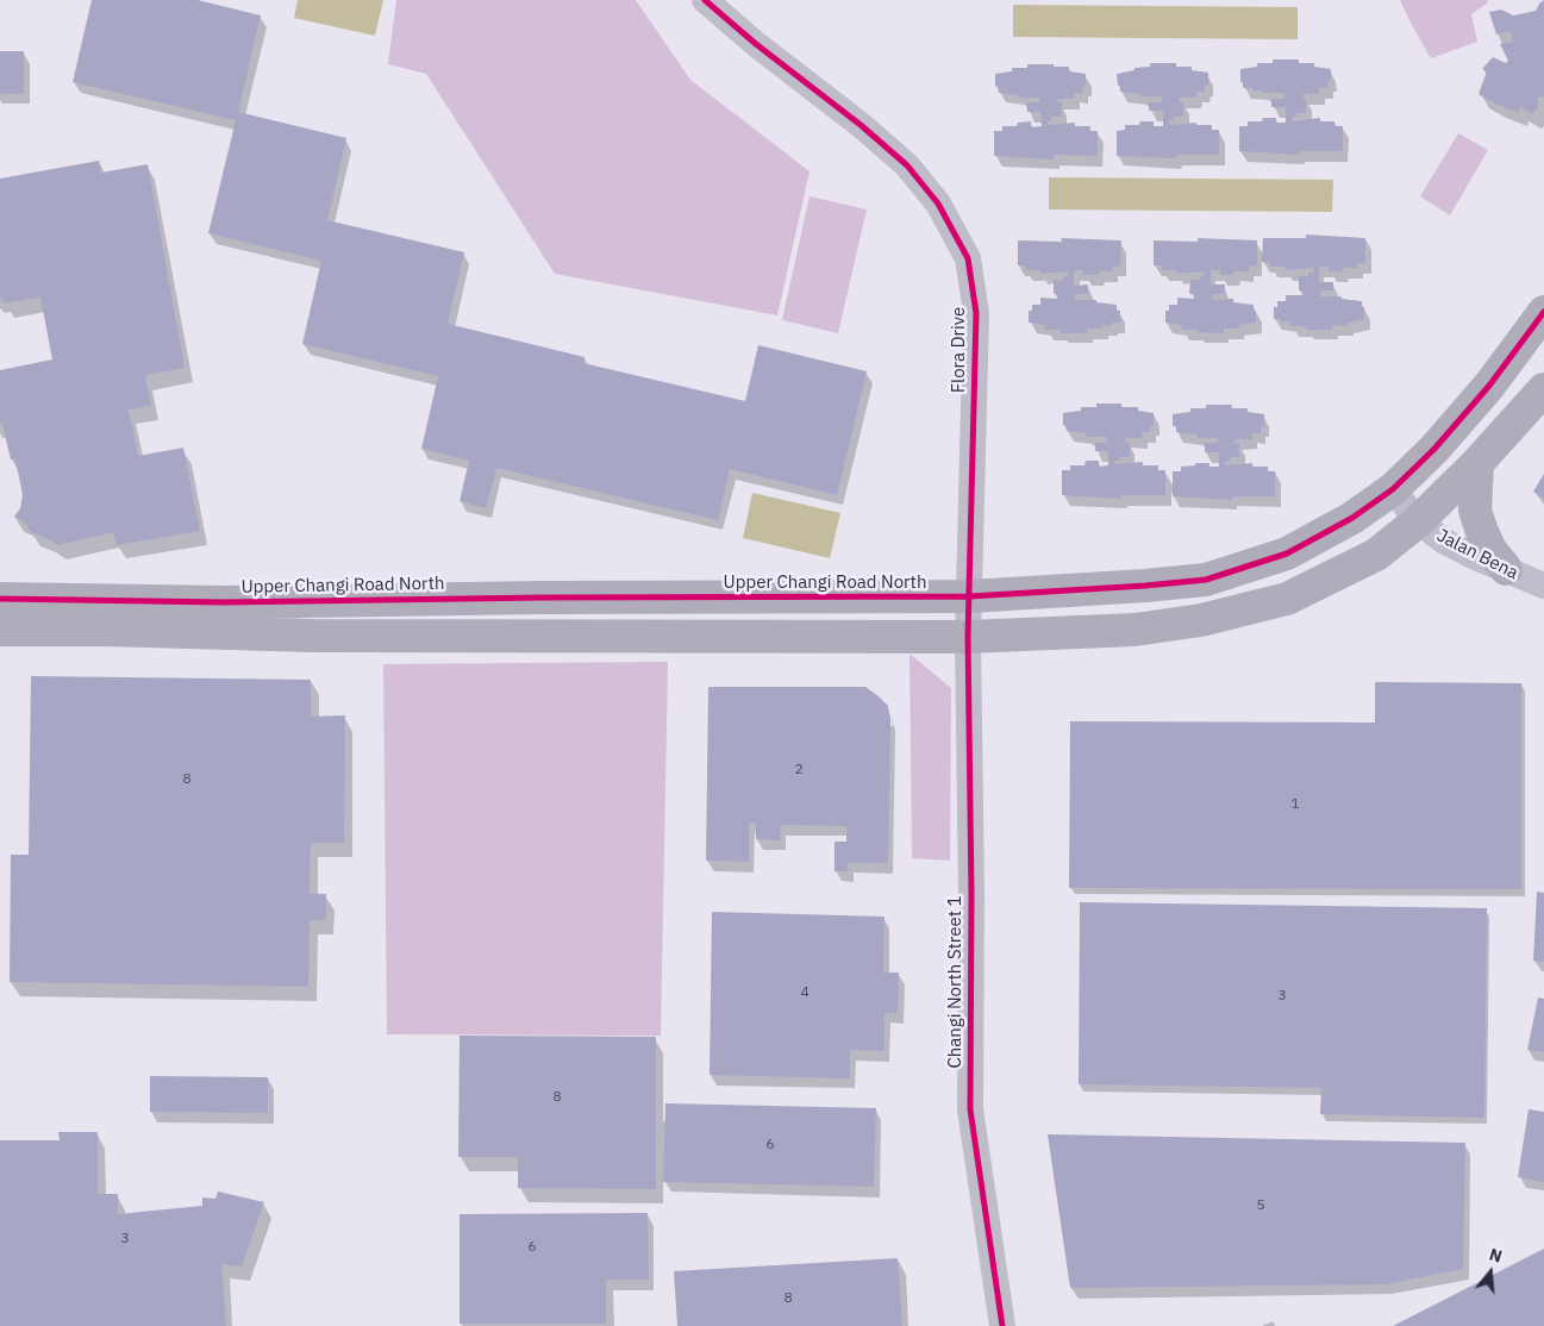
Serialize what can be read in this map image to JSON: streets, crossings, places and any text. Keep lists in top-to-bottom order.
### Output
{
  "streets": {
    "street": [
      "Flora Drive",
      "Jalan Bena",
      "Upper Changi Road North",
      "Changi North Street 1"
    ]
  },
  "crossings": [
    ["Flora Drive", "Upper Changi Road North"],
    ["Flora Drive", "Changi North Street 1"],
    ["Jalan Bena", "Upper Changi Road North"]
  ],
  "house_numbers": [
    "2",
    "8",
    "1",
    "4",
    "3",
    "8",
    "6",
    "5",
    "3",
    "6",
    "8"
  ],
  "north": "top"
}
